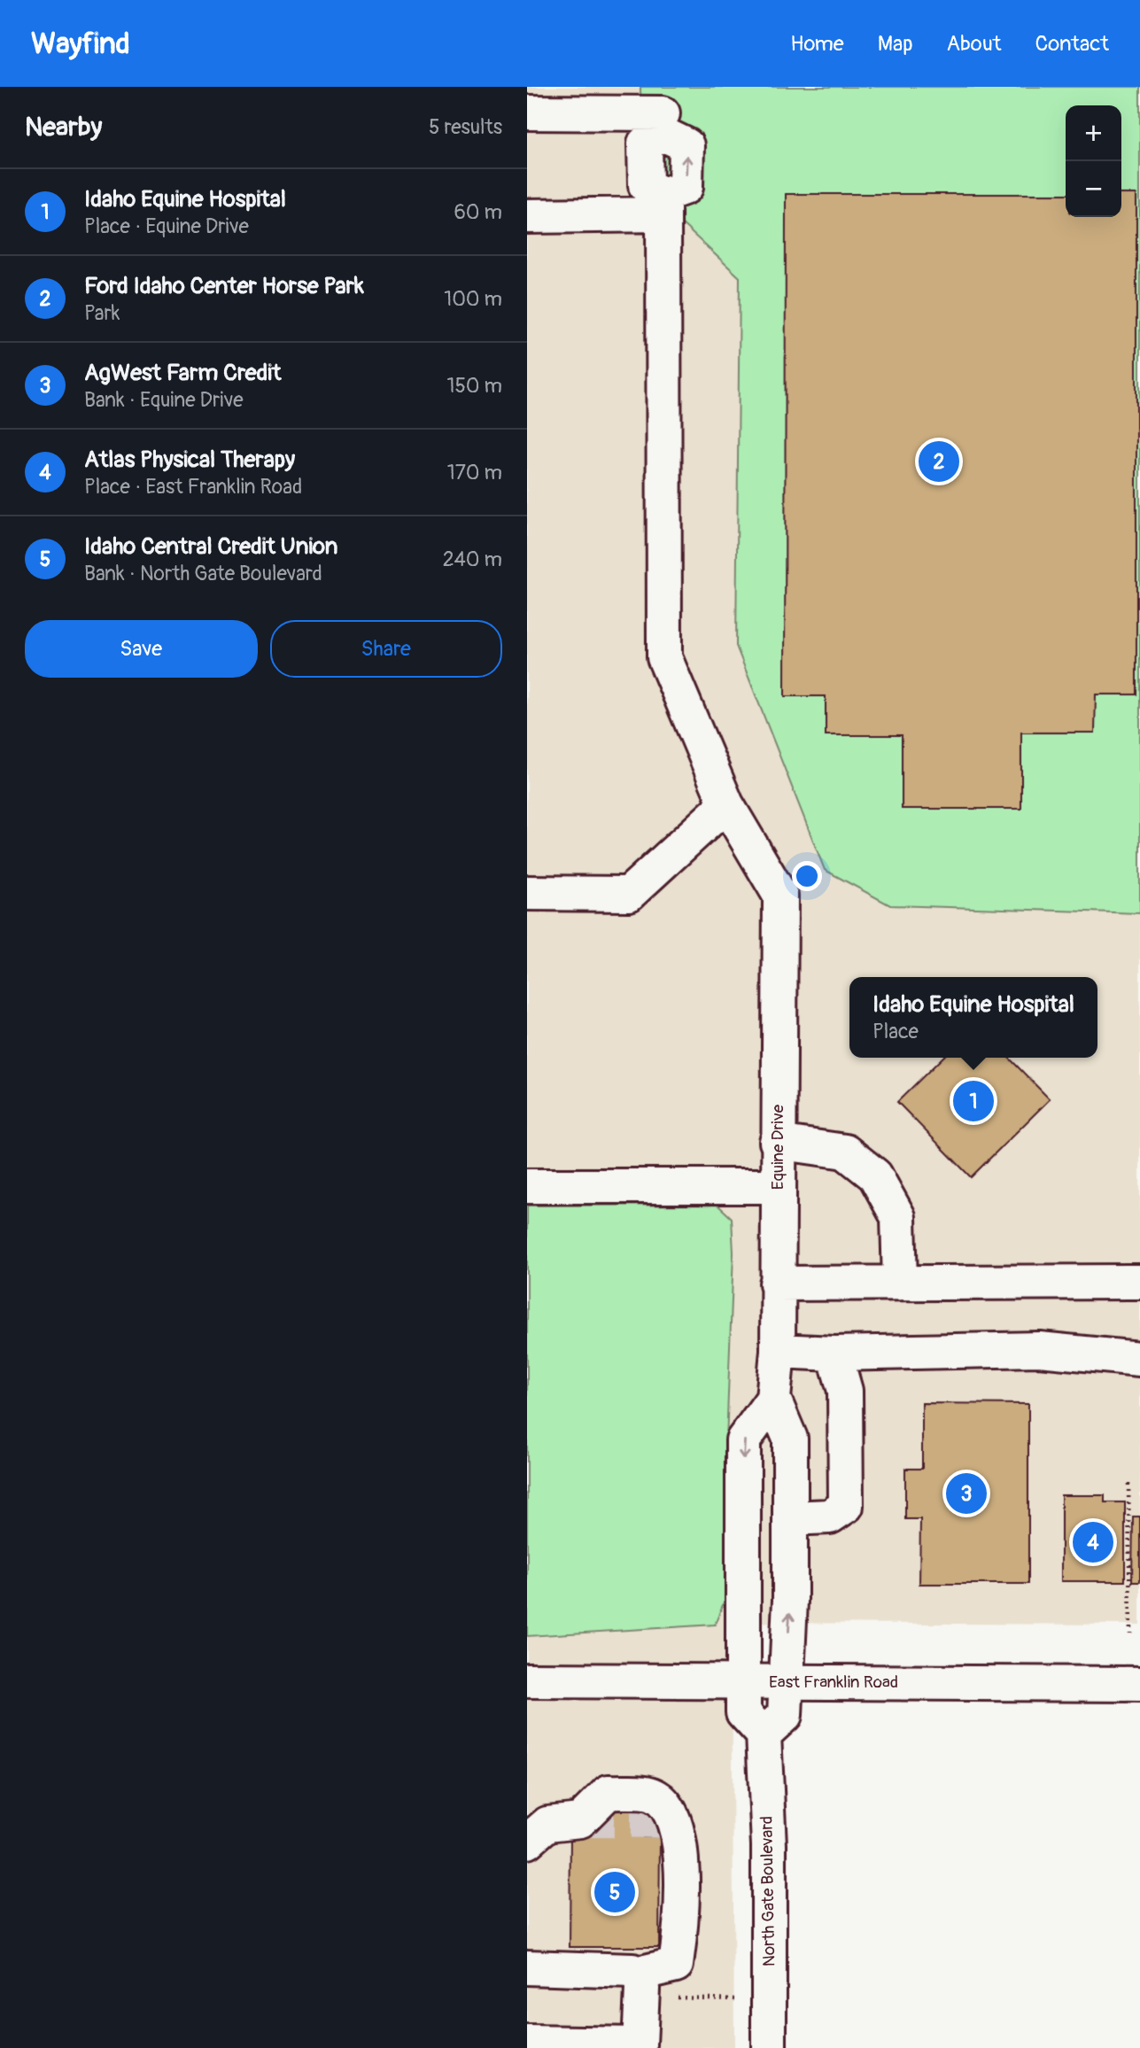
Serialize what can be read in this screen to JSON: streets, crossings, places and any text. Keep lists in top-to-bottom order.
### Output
{
  "streets": {
    "street": ["Equine Drive", "East Franklin Road", "North Gate Boulevard"]
  },
  "crossings": [
    ["Equine Drive", "East Franklin Road"]
  ],
  "page": {
    "header": "Wayfind",
    "nav": [
      "Home",
      "Map",
      "About",
      "Contact"
    ],
    "heading": ["Nearby", "5 results"],
    "map_buttons": ["+", "−"],
    "list": [
      {
        "mark": "1",
        "name": "Idaho Equine Hospital",
        "note": "Place · Equine Drive",
        "value": "60 m"
      },
      {
        "mark": "2",
        "name": "Ford Idaho Center Horse Park",
        "note": "Park",
        "value": "100 m"
      },
      {
        "mark": "3",
        "name": "AgWest Farm Credit",
        "note": "Bank · Equine Drive",
        "value": "150 m"
      },
      {
        "mark": "4",
        "name": "Atlas Physical Therapy",
        "note": "Place · East Franklin Road",
        "value": "170 m"
      },
      {
        "mark": "5",
        "name": "Idaho Central Credit Union",
        "note": "Bank · North Gate Boulevard",
        "value": "240 m"
      }
    ],
    "pins": [
      "2",
      "1",
      "3",
      "4",
      "5"
    ],
    "buttons": ["Save", "Share"],
    "popup": ["Idaho Equine Hospital", "Place"]
  }
}
